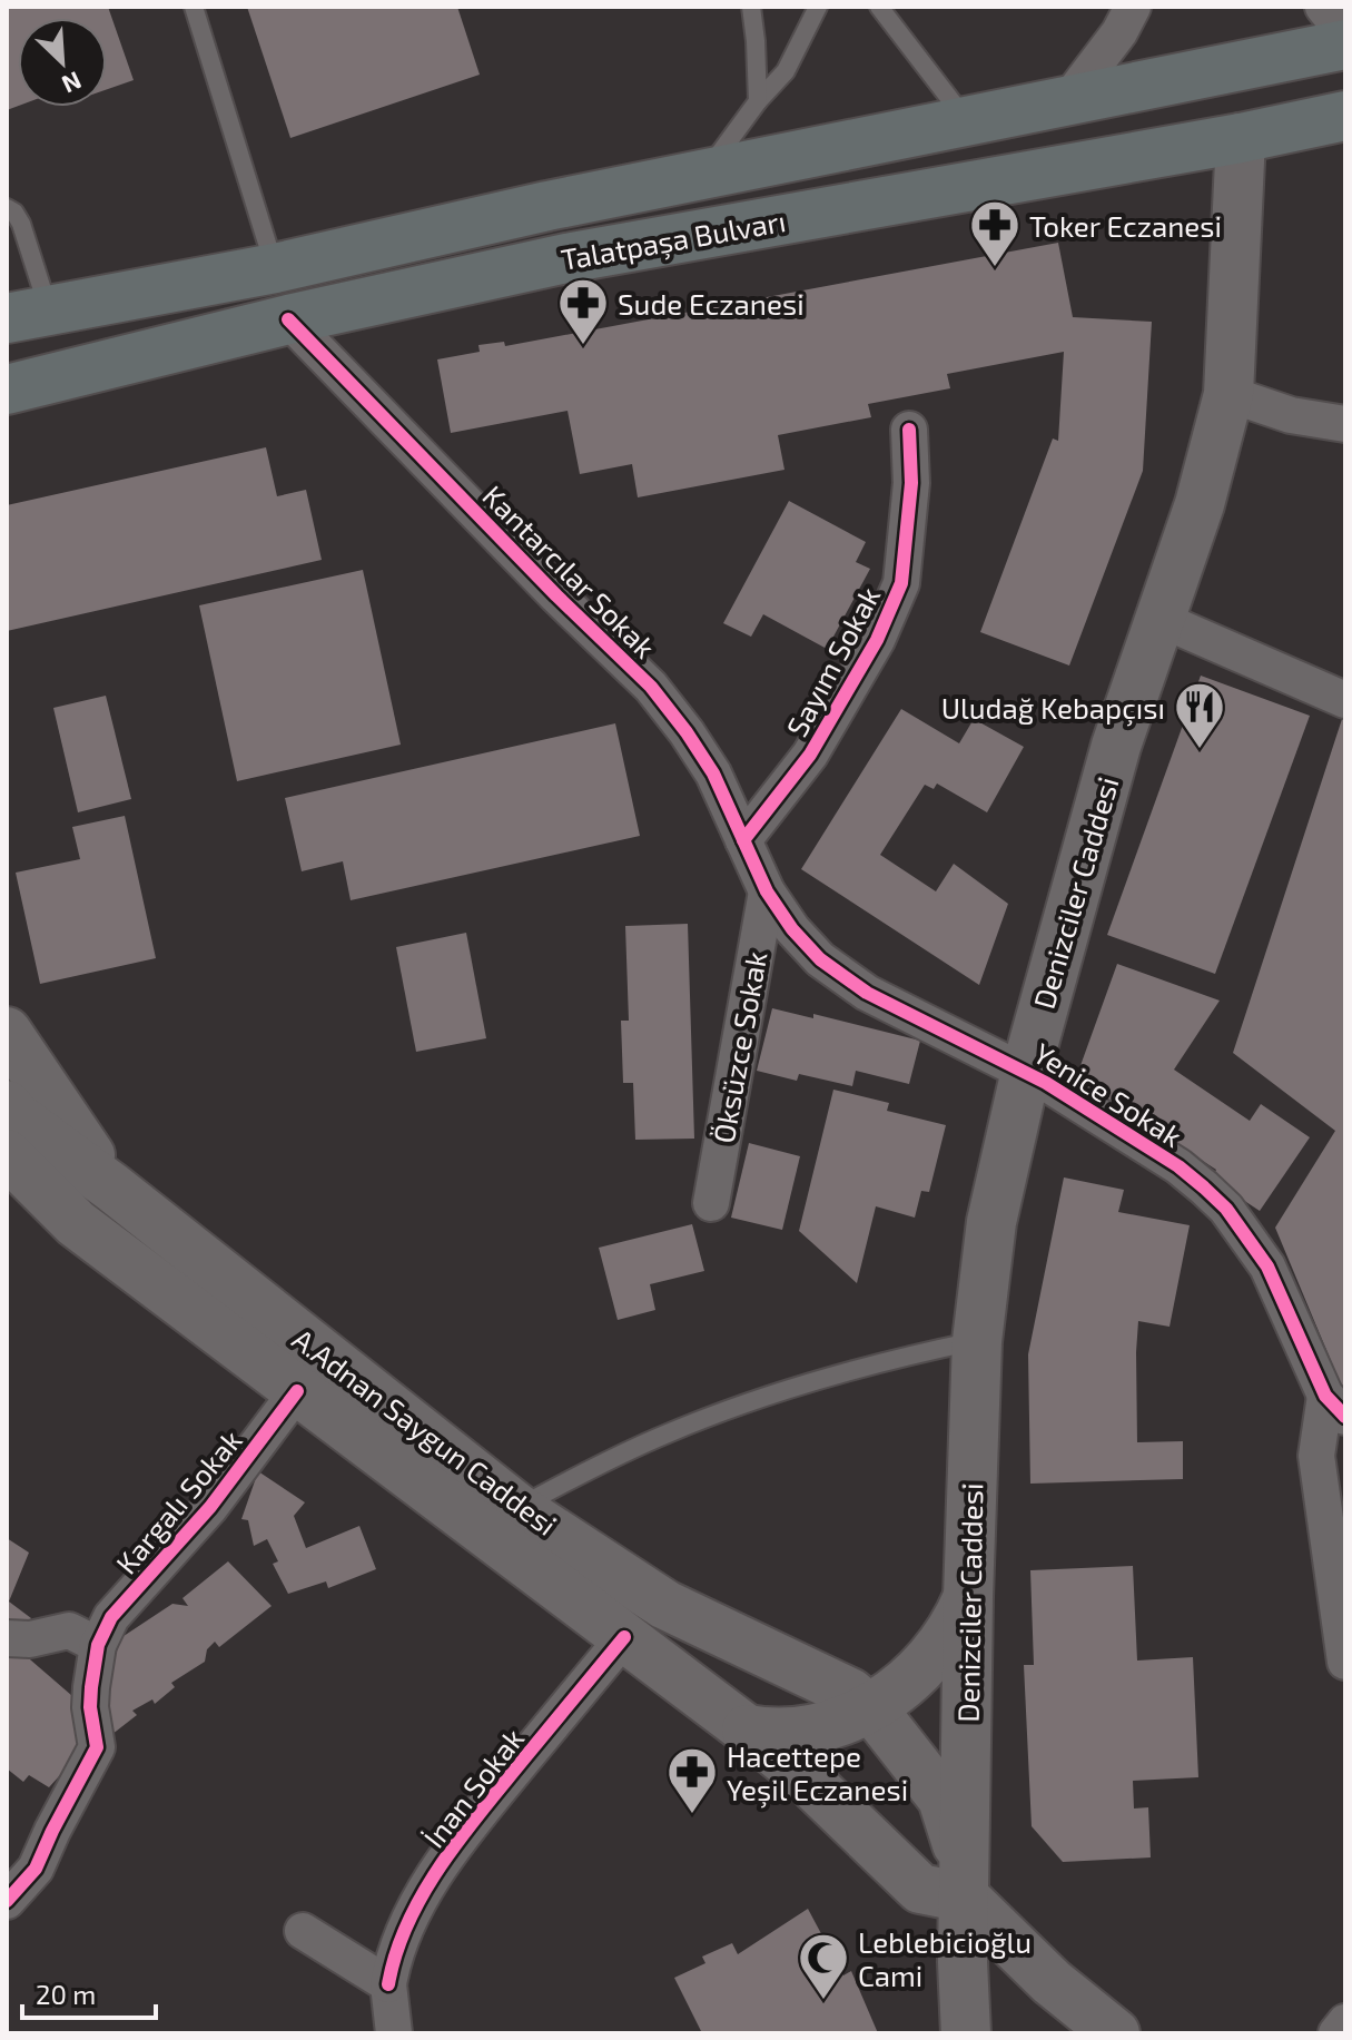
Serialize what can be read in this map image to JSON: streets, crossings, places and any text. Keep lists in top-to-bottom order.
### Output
{
  "streets": {
    "main road": ["Talatpaşa Bulvarı", "Denizciler Caddesi", "A.Adnan Saygun Caddesi"],
    "street": [
      "Kantarcılar Sokak",
      "Sayım Sokak",
      "Öksüzce Sokak",
      "Yenice Sokak",
      "Kargalı Sokak",
      "İnan Sokak"
    ]
  },
  "crossings": [
    ["Talatpaşa Bulvarı", "Kantarcılar Sokak"],
    ["Talatpaşa Bulvarı", "Denizciler Caddesi"],
    ["Kantarcılar Sokak", "Sayım Sokak"],
    ["Kantarcılar Sokak", "Öksüzce Sokak"],
    ["Kantarcılar Sokak", "Yenice Sokak"],
    ["Denizciler Caddesi", "Yenice Sokak"],
    ["Denizciler Caddesi", "A.Adnan Saygun Caddesi"],
    ["Öksüzce Sokak", "Yenice Sokak"],
    ["A.Adnan Saygun Caddesi", "Kargalı Sokak"],
    ["A.Adnan Saygun Caddesi", "İnan Sokak"]
  ],
  "places": {
    "pharmacy": ["Toker Eczanesi", "Sude Eczanesi", "Hacettepe Yeşil Eczanesi"],
    "restaurant": ["Uludağ Kebapçısı"],
    "mosque": ["Leblebicioğlu Cami"]
  },
  "scale_bar": "20 m",
  "north": "bottom right"
}
